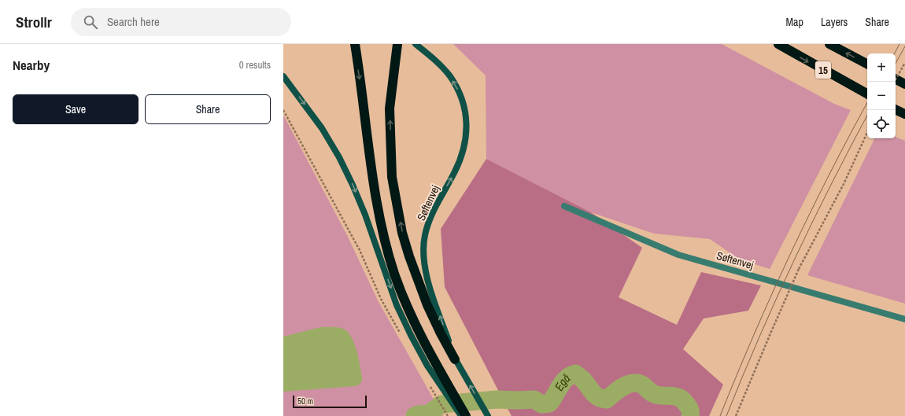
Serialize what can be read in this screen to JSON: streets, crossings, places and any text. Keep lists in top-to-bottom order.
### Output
{
  "streets": {
    "highway": ["15"],
    "main road": ["Søftenvej"]
  },
  "water": ["Egå"],
  "scale_bar": "50 m",
  "page": {
    "header": "Strollr",
    "search": "Search here",
    "nav": ["Map", "Layers", "Share"],
    "heading": ["Nearby", "0 results"],
    "map_buttons": ["+", "−"],
    "buttons": ["Save", "Share"],
    "scale": "50 m"
  }
}
